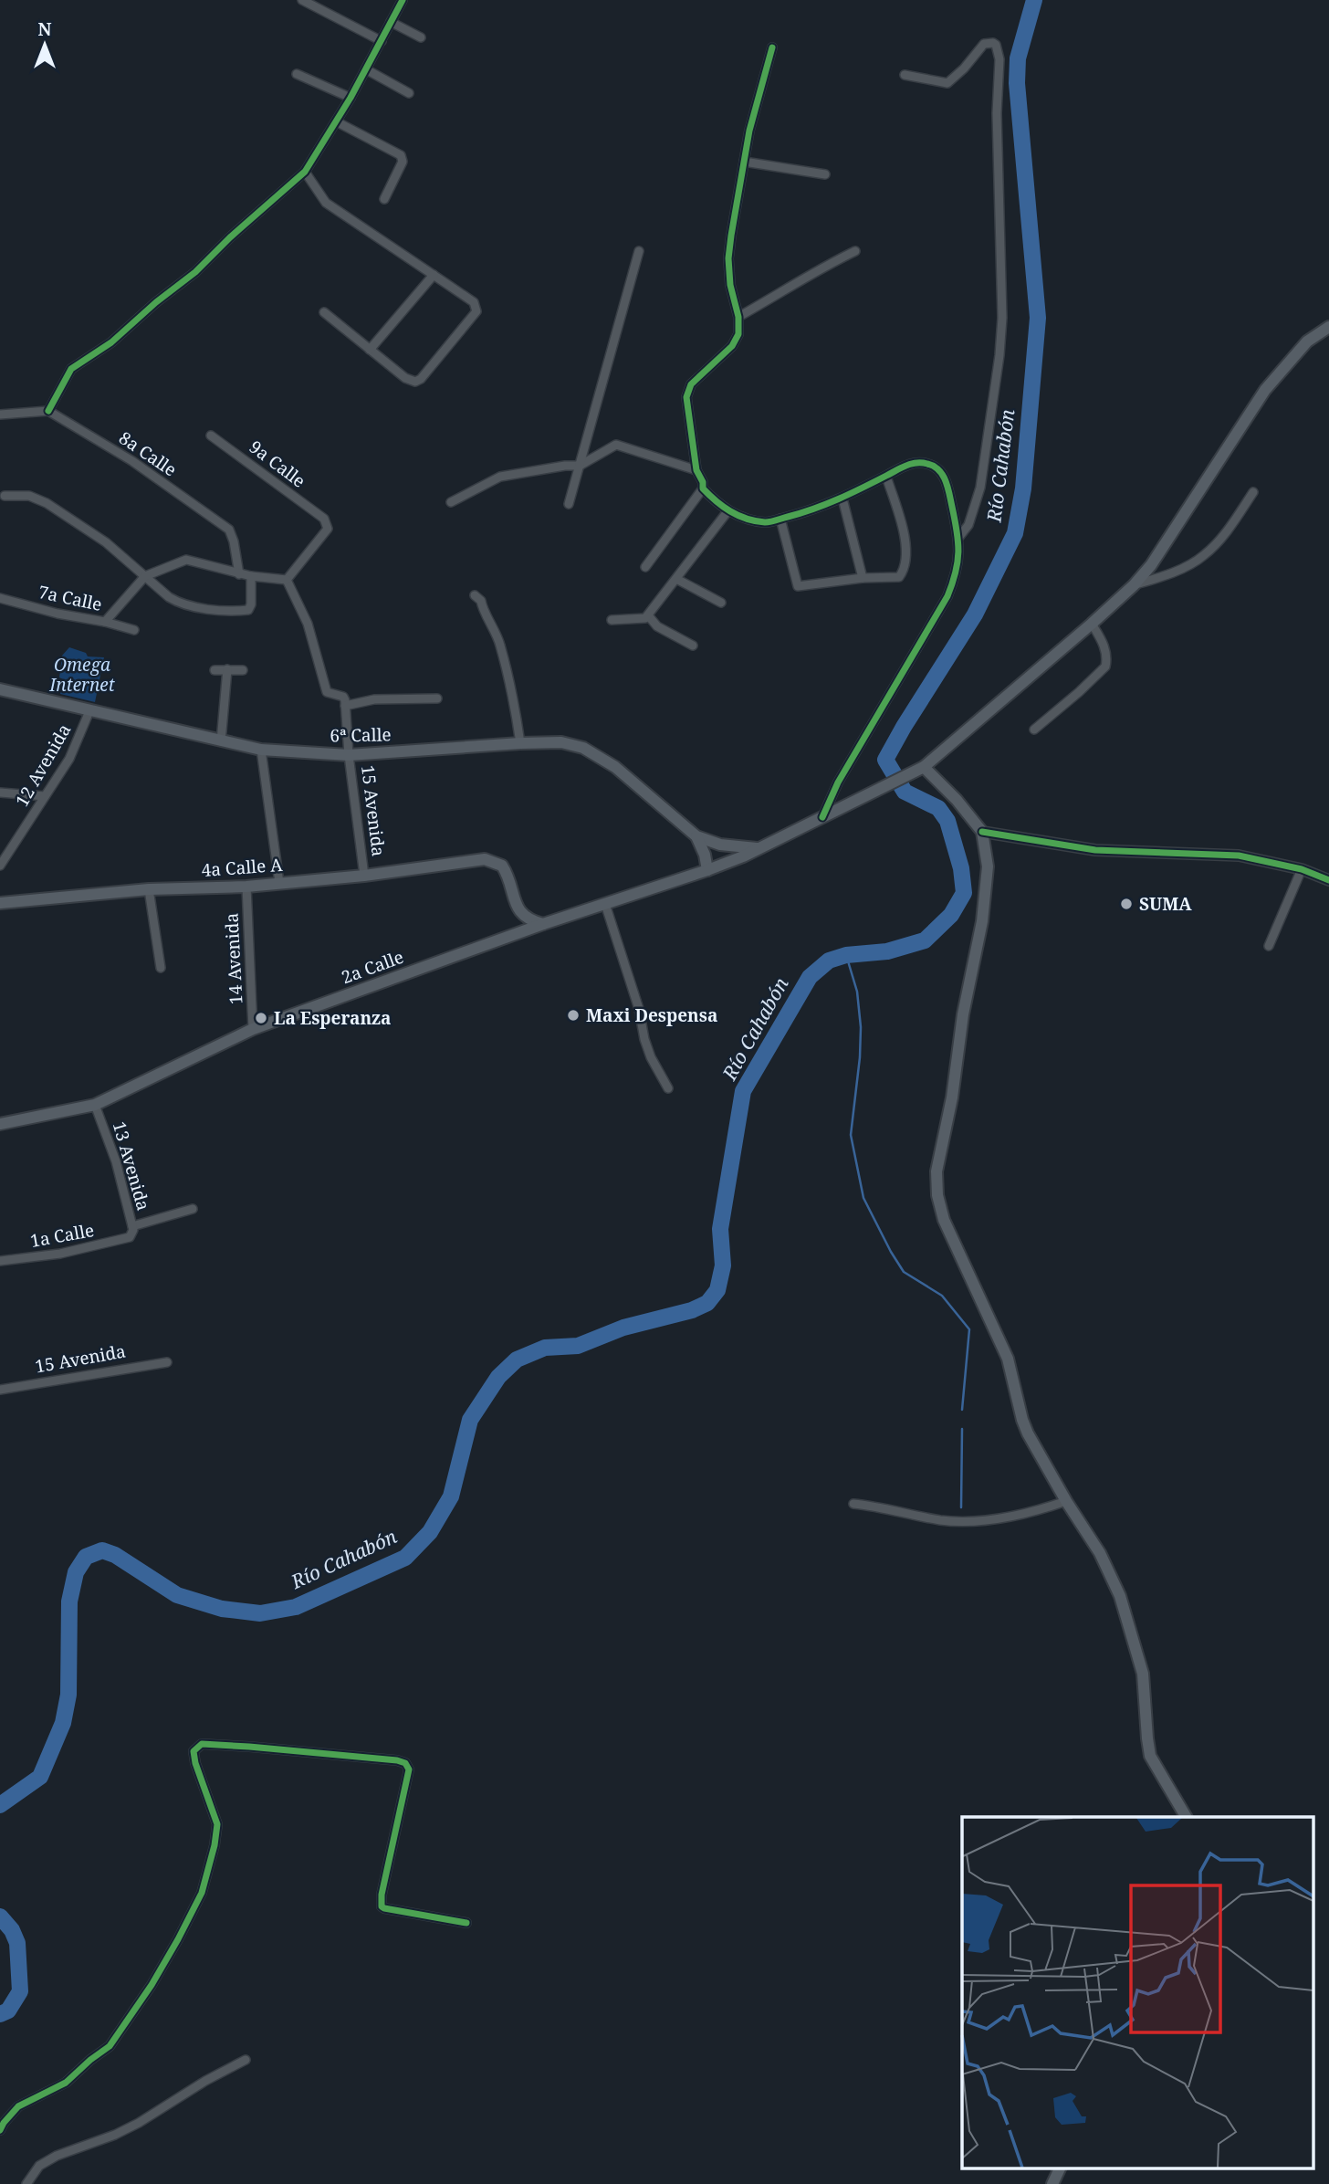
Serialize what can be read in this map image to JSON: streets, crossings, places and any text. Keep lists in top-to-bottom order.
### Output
{
  "streets": {
    "main road": ["6ª Calle", "4a Calle A", "2a Calle"],
    "street": [
      "8a Calle",
      "9a Calle",
      "7a Calle",
      "12 Avenida",
      "15 Avenida",
      "14 Avenida",
      "13 Avenida",
      "1a Calle"
    ]
  },
  "crossings": [
    ["6ª Calle", "12 Avenida"],
    ["6ª Calle", "15 Avenida"],
    ["6ª Calle", "2a Calle"],
    ["15 Avenida", "4a Calle A"],
    ["4a Calle A", "14 Avenida"],
    ["4a Calle A", "2a Calle"],
    ["14 Avenida", "2a Calle"],
    ["2a Calle", "13 Avenida"],
    ["13 Avenida", "1a Calle"]
  ],
  "water": ["Río Cahabón"],
  "parks": ["Omega Internet"],
  "places": ["SUMA", "Maxi Despensa", "La Esperanza"],
  "north": "top"
}
